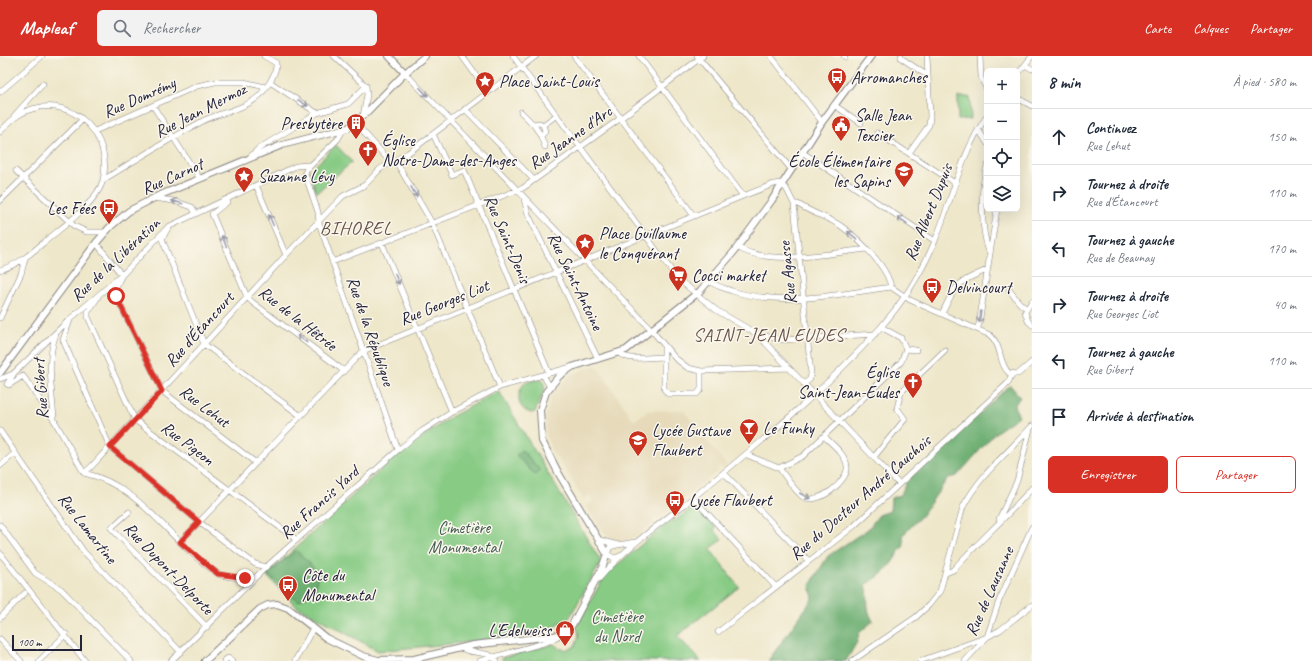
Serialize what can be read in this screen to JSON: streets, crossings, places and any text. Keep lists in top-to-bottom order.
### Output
{
  "streets": {
    "street": [
      "Rue Domrémy",
      "Rue Jean Mermoz",
      "Rue Jeanne d'Arc",
      "Rue Carnot",
      "Rue Albert Dupuis",
      "Rue Saint-Denis",
      "Rue de la Libération",
      "Rue Agasse",
      "Rue Saint-Antoine",
      "Rue Georges Liot",
      "Rue de la Hêtrée",
      "Rue d'Étancourt",
      "Rue de la République",
      "Rue Gibert",
      "Rue Lehut",
      "Rue Pigeon",
      "Rue du Docteur André Cauchois",
      "Rue Francis Yard",
      "Rue Lamartine",
      "Rue Dupont-Delporte",
      "Rue de Lausanne"
    ]
  },
  "crossings": [
    ["Rue Domrémy", "Rue Jean Mermoz"],
    ["Rue Jeanne d'Arc", "Rue Saint-Denis"],
    ["Rue Jeanne d'Arc", "Rue de la République"],
    ["Rue Saint-Denis", "Rue Georges Liot"],
    ["Rue Saint-Denis", "Rue Francis Yard"],
    ["Rue de la Libération", "Rue de la Hêtrée"],
    ["Rue de la Libération", "Rue de la République"],
    ["Rue de la Libération", "Rue Gibert"],
    ["Rue de la Libération", "Rue Lehut"],
    ["Rue de la Libération", "Rue Pigeon"],
    ["Rue Agasse", "Rue Georges Liot"],
    ["Rue Saint-Antoine", "Rue Georges Liot"],
    ["Rue Georges Liot", "Rue de la Hêtrée"],
    ["Rue Georges Liot", "Rue de la République"],
    ["Rue Georges Liot", "Rue Lehut"],
    ["Rue Georges Liot", "Rue Pigeon"],
    ["Rue de la Hêtrée", "Rue d'Étancourt"],
    ["Rue d'Étancourt", "Rue de la République"],
    ["Rue d'Étancourt", "Rue Gibert"],
    ["Rue d'Étancourt", "Rue Lehut"],
    ["Rue d'Étancourt", "Rue Pigeon"],
    ["Rue de la République", "Rue Francis Yard"],
    ["Rue Pigeon", "Rue Francis Yard"],
    ["Rue Francis Yard", "Rue Lamartine"],
    ["Rue Francis Yard", "Rue Dupont-Delporte"]
  ],
  "one_way": ["Rue de la Hêtrée"],
  "districts": ["BIHOREL", "SAINT-JEAN EUDES"],
  "parks": ["Cimetière Monumental", "Cimetière du Nord"],
  "places": {
    "bus stop": [
      "Arromanches",
      "Les Fées",
      "Delvincourt",
      "Lycée Flaubert",
      "Côte du Monumental"
    ],
    "place": ["Place Saint-Louis", "Suzanne Lévy", "Place Guillaume le Conquérant"],
    "building": ["Presbytère"],
    "public building": ["Salle Jean Texcier"],
    "church": ["Église Notre-Dame-des-Anges", "Église Saint-Jean-Eudes"],
    "school or university": ["École Élémentaire les Sapins", "Lycée Gustave Flaubert"],
    "supermarket": ["Cocci market"],
    "bar": ["Le Funky"],
    "shop": ["L'Edelweiss"]
  },
  "scale_bar": "100 m",
  "page": {
    "header": "Mapleaf",
    "search": "Rechercher",
    "nav": ["Carte", "Calques", "Partager"],
    "heading": ["8 min", "À pied · 580 m"],
    "map_buttons": ["+", "−"],
    "list": [
      ["Continuez", "Rue Lehut", "150 m"],
      ["Tournez à droite", "Rue d'Étancourt", "110 m"],
      ["Tournez à gauche", "Rue de Beaunay", "170 m"],
      ["Tournez à droite", "Rue Georges Liot", "40 m"],
      ["Tournez à gauche", "Rue Gibert", "110 m"],
      "Arrivée à destination"
    ],
    "buttons": ["Enregistrer", "Partager"],
    "scale": "100 m"
  }
}
